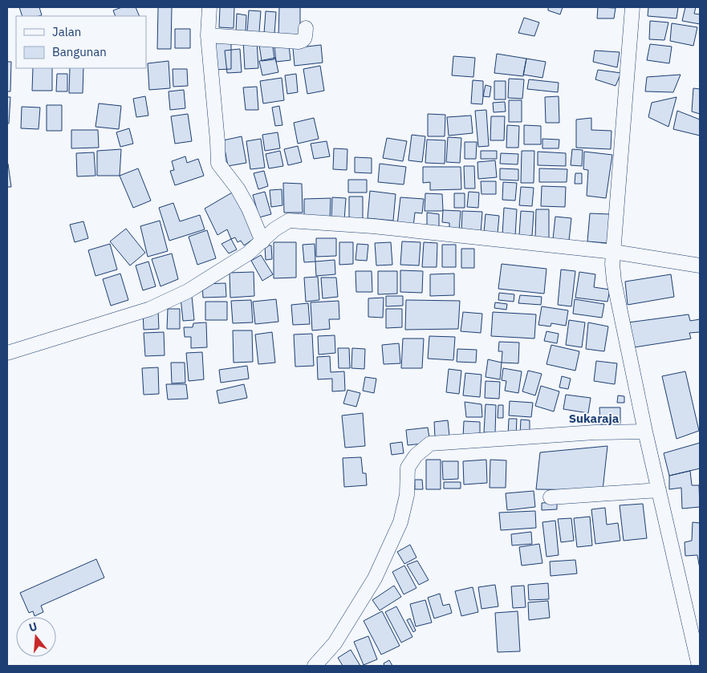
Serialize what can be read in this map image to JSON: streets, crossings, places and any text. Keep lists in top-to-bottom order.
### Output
{
  "districts": ["Sukaraja"],
  "legend": ["Jalan", "Bangunan"],
  "north": "top"
}
